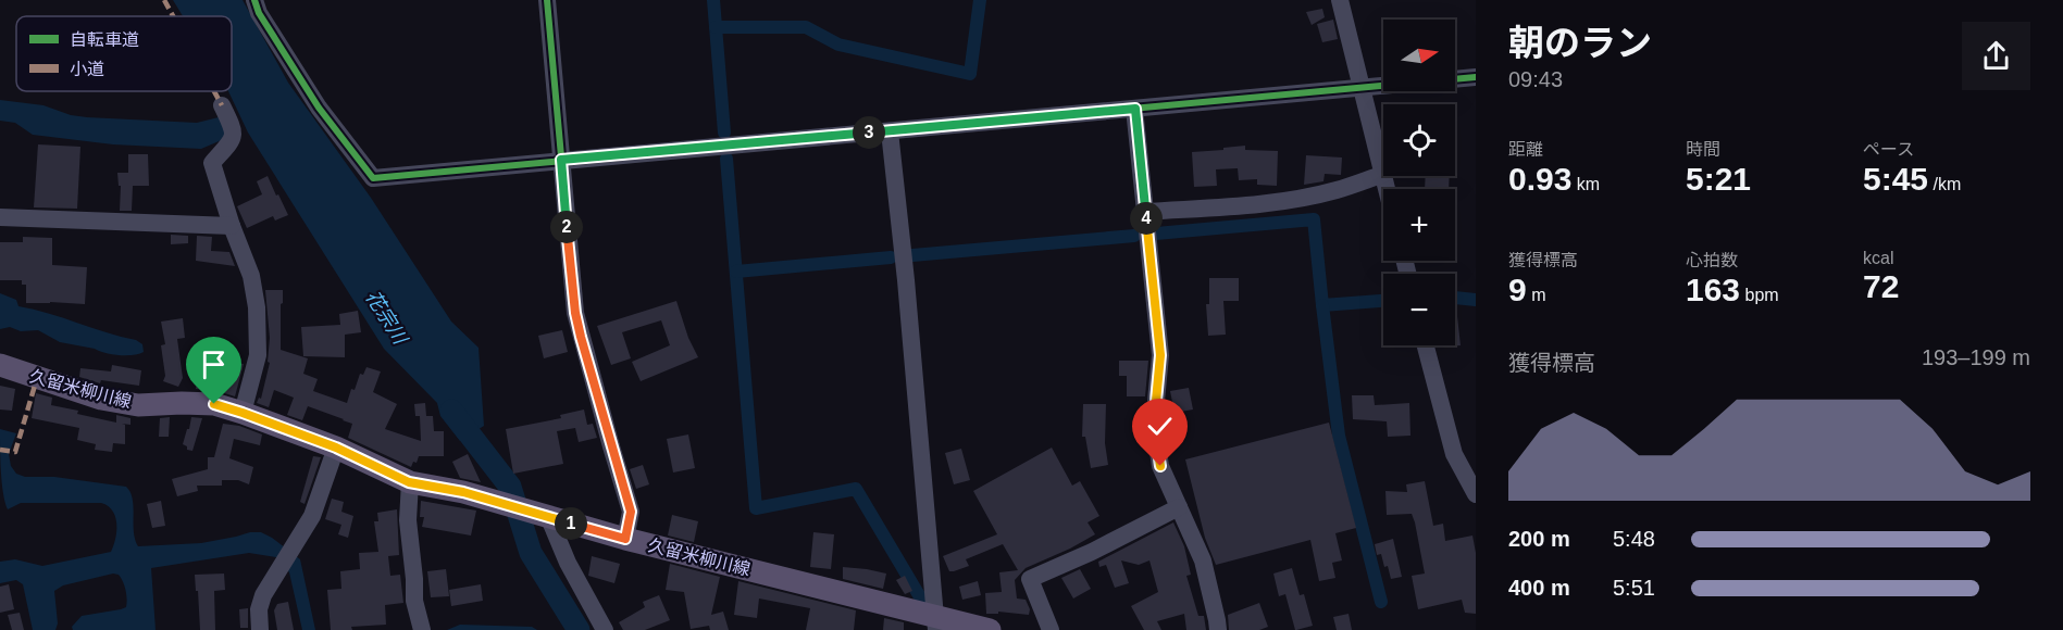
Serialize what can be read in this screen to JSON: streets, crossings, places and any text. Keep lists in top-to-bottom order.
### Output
{
  "streets": {
    "main road": ["久留米柳川線"]
  },
  "water": ["花宗川"],
  "legend": ["自転車道", "小道"],
  "north": "right",
  "page": {
    "heading": ["朝のラン", "09:43"],
    "map_buttons": ["+", "−"],
    "stats": [
      ["距離", "0.93 km"],
      ["時間", "5:21"],
      ["ペース", "5:45 /km"],
      ["獲得標高", "9 m"],
      ["心拍数", "163 bpm"],
      ["kcal", "72"]
    ],
    "pins": [
      "3",
      "4",
      "2",
      "1"
    ],
    "chart": ["獲得標高", "193–199 m"],
    "list": [
      {
        "name": "200 m",
        "note": "5:48"
      },
      {
        "name": "400 m",
        "note": "5:51"
      }
    ]
  }
}
